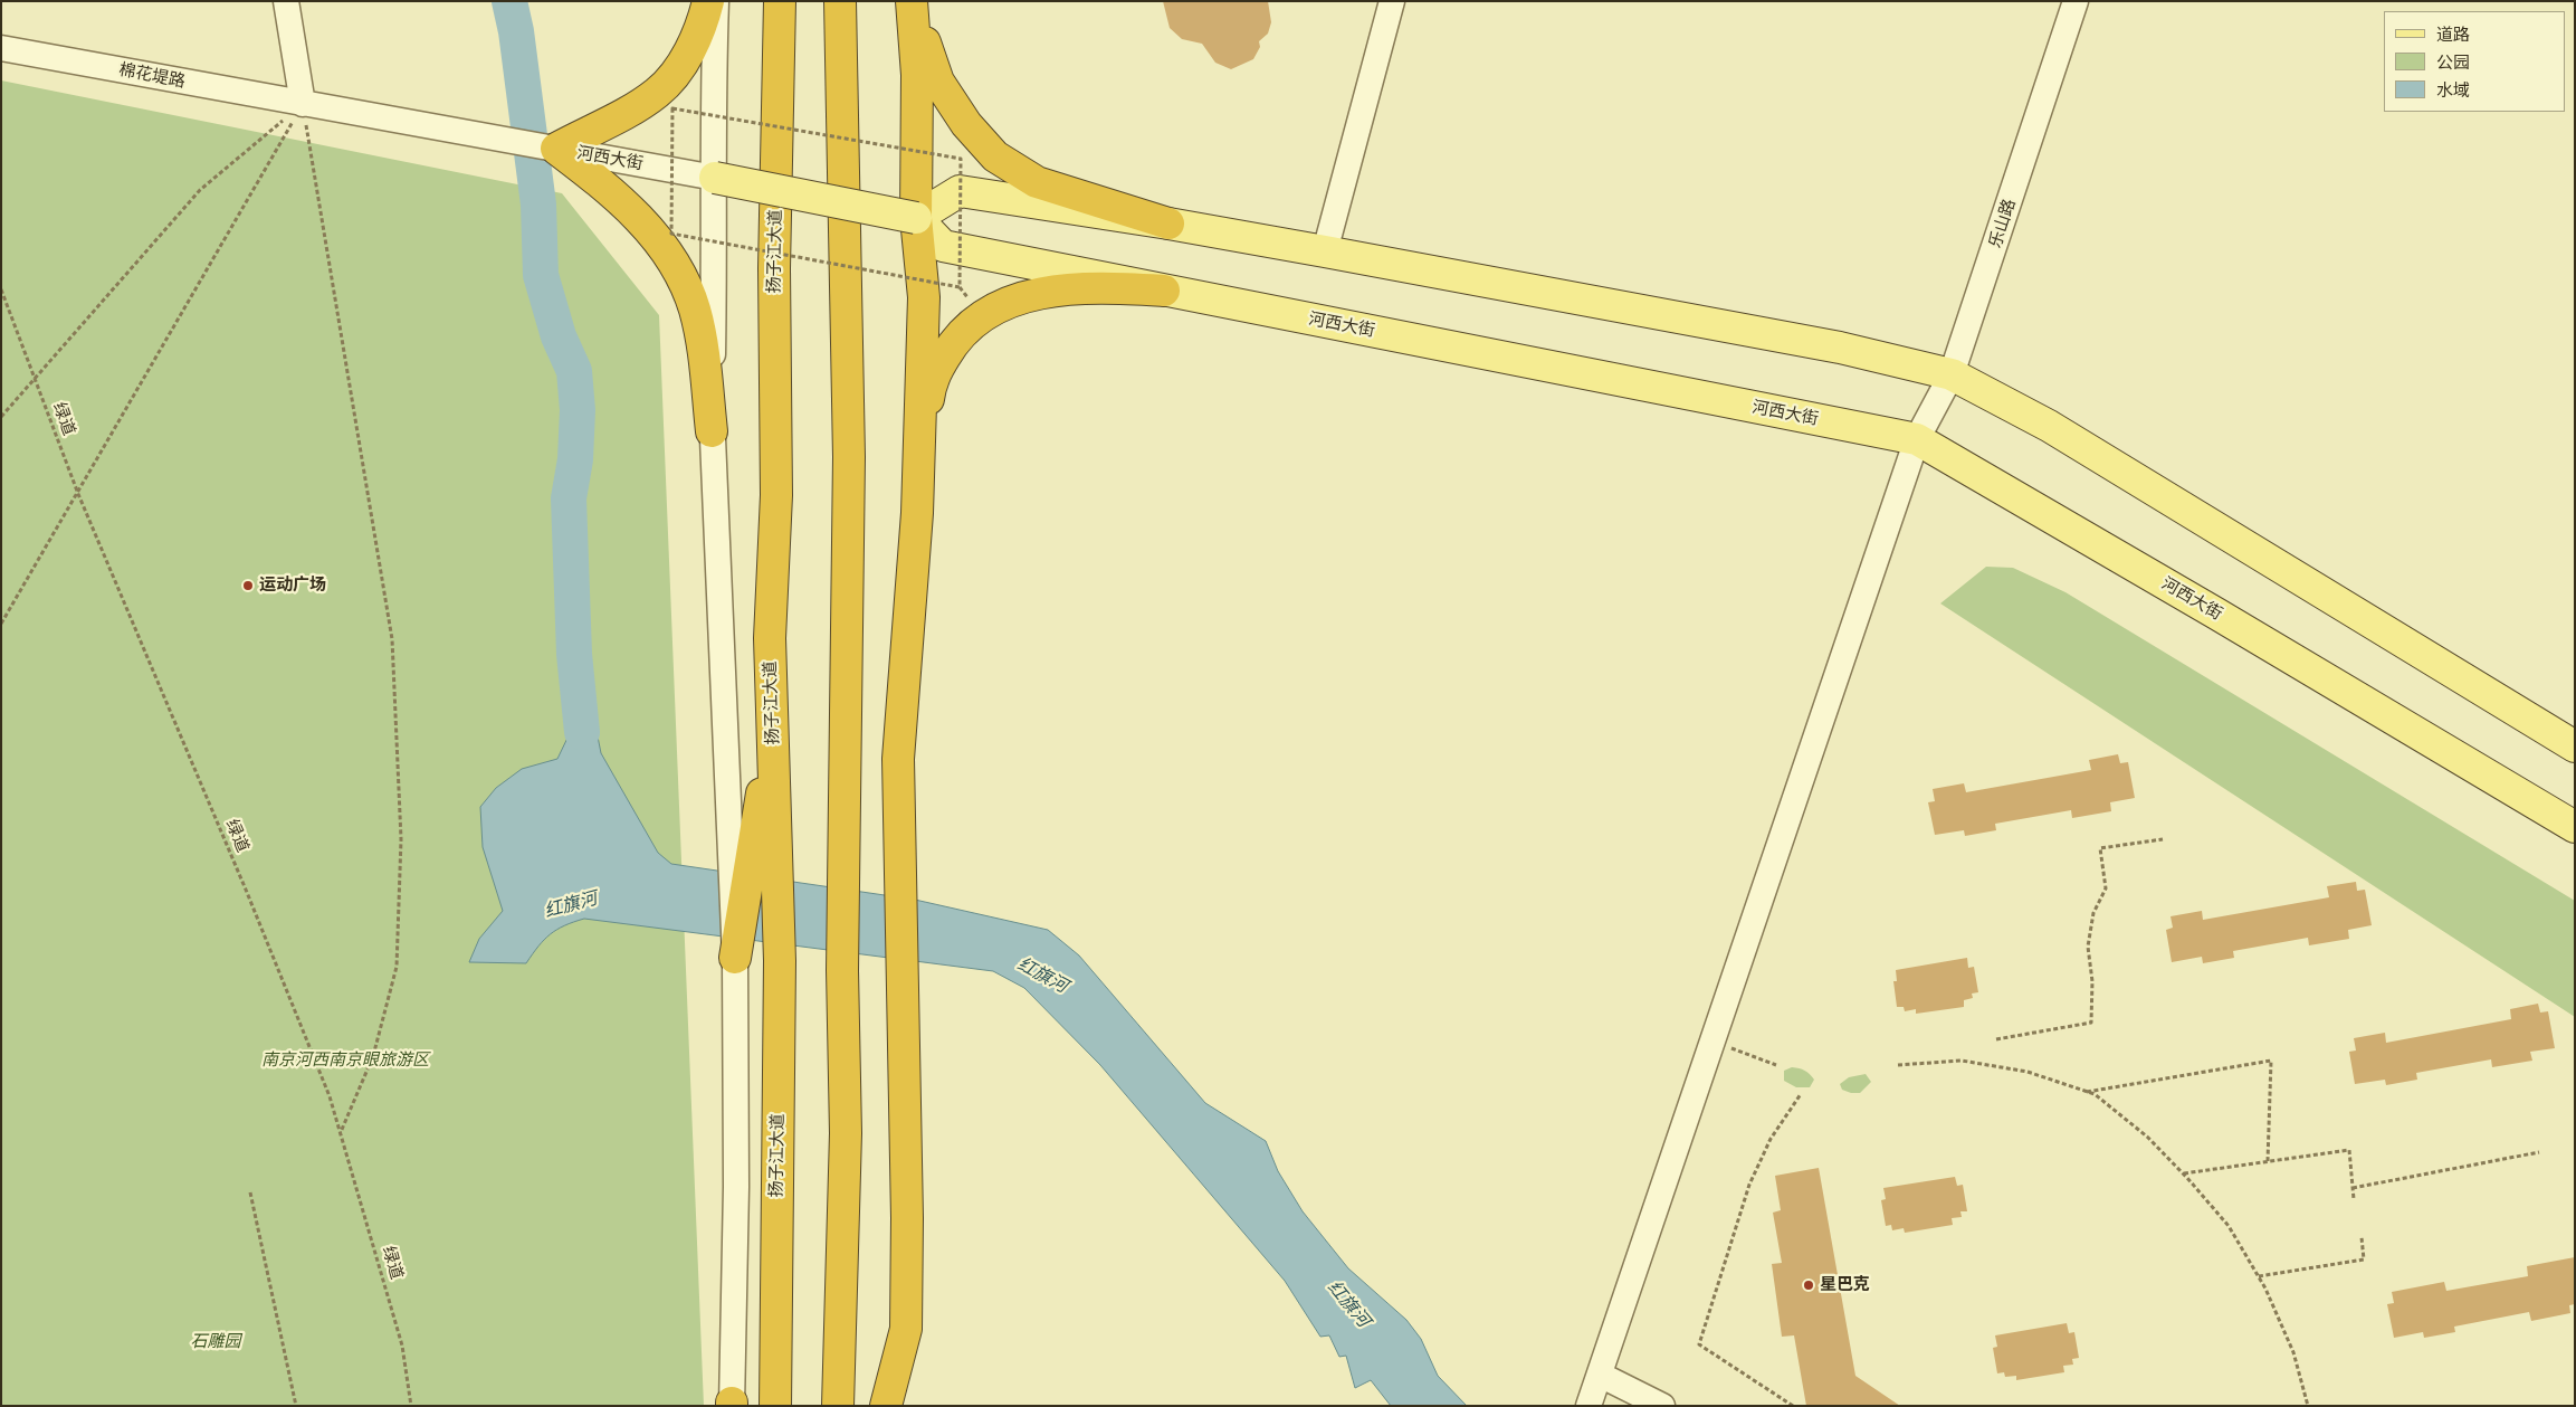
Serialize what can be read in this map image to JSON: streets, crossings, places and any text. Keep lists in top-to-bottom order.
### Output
{
  "streets": {
    "highway": ["扬子江大道"],
    "main road": ["河西大街"],
    "street": ["棉花堤路", "乐山路"],
    "path": ["绿道"]
  },
  "crossings": [
    ["棉花堤路", "河西大街"],
    ["河西大街", "乐山路"]
  ],
  "water": ["红旗河"],
  "parks": ["南京河西南京眼旅游区", "石雕园"],
  "places": ["运动广场", "星巴克"],
  "legend": ["道路", "公园", "水域"]
}
